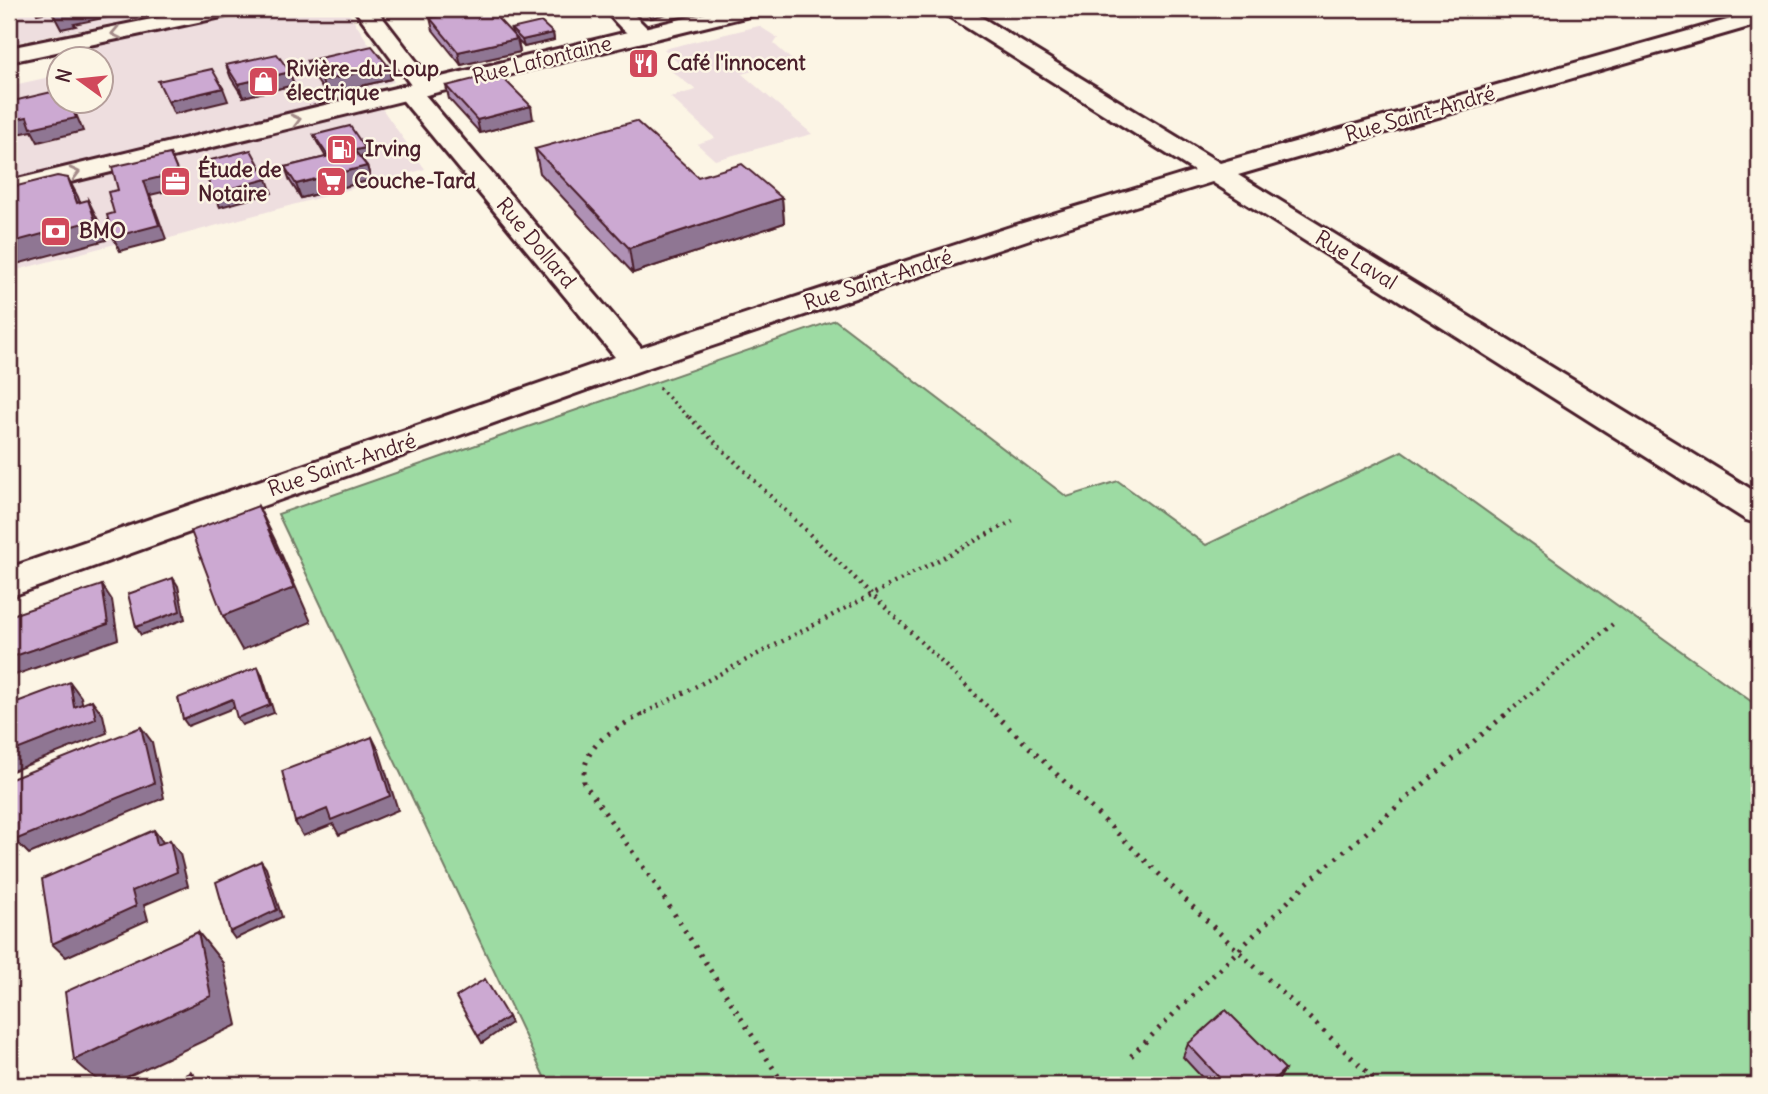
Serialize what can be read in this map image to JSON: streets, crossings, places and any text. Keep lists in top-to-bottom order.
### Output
{
  "streets": {
    "street": [
      "Rue Lafontaine",
      "Rue Saint-André",
      "Rue Dollard",
      "Rue Laval"
    ]
  },
  "crossings": [
    ["Rue Lafontaine", "Rue Dollard"],
    ["Rue Saint-André", "Rue Dollard"],
    ["Rue Saint-André", "Rue Laval"]
  ],
  "places": {
    "restaurant": ["Café l'innocent"],
    "shop": ["Rivière-du-Loup électrique"],
    "fuel station": ["Irving"],
    "supermarket": ["Couche-Tard"],
    "office": ["Étude de Notaire"],
    "bank": ["BMO"]
  },
  "north": "left"
}
